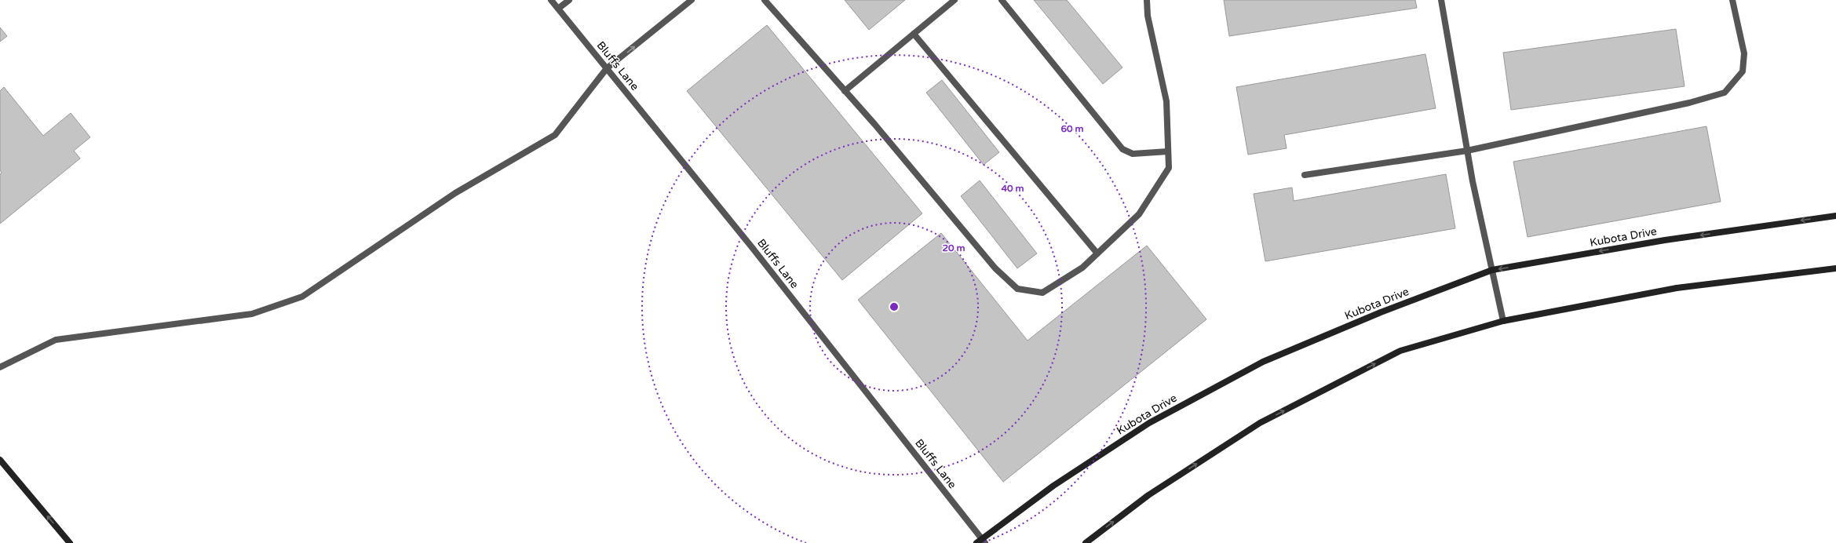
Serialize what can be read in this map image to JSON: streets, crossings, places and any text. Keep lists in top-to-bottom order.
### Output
{
  "streets": {
    "street": ["Bluffs Lane", "Kubota Drive"]
  },
  "crossings": [
    ["Bluffs Lane", "Kubota Drive"]
  ],
  "rings": ["60 m", "40 m", "20 m"]
}
